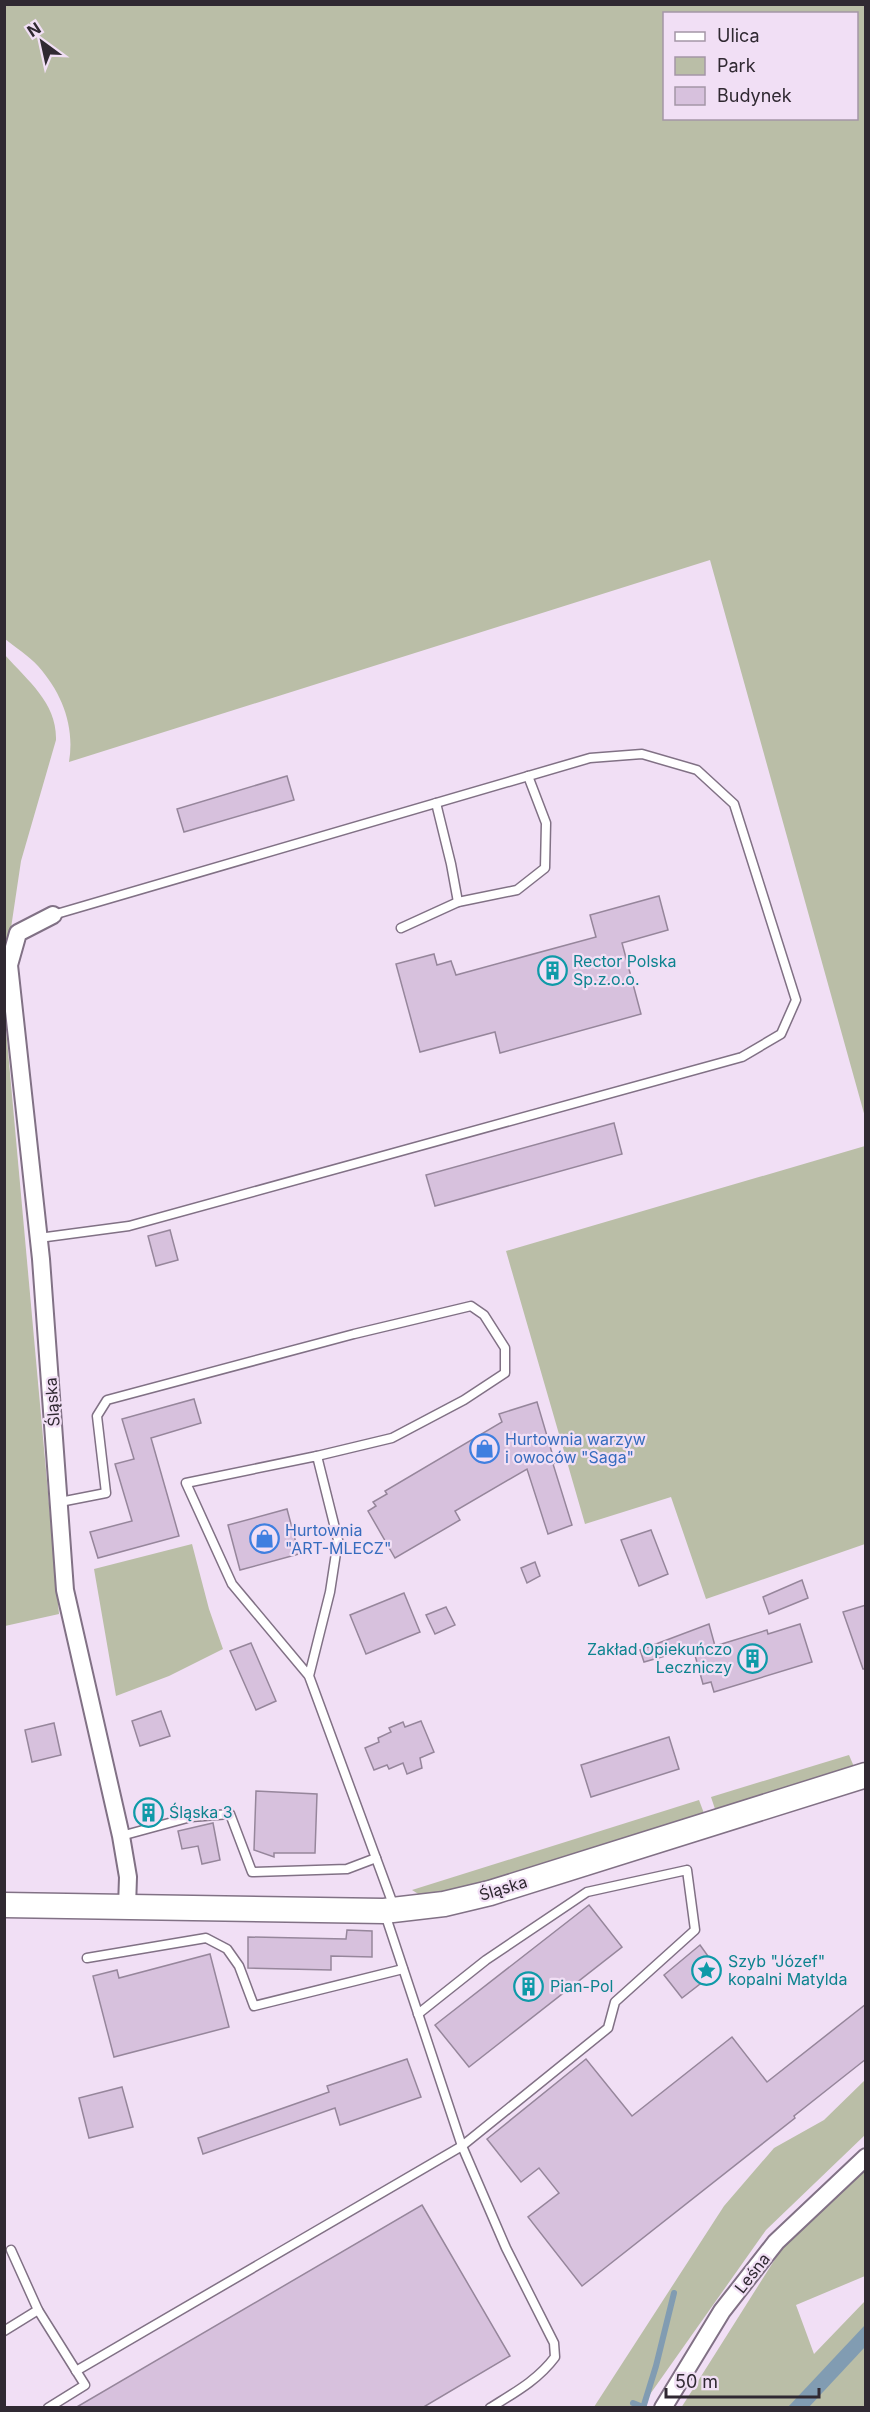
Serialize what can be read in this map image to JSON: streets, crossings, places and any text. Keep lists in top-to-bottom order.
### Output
{
  "streets": {
    "main road": ["Śląska"],
    "street": ["Leśna"]
  },
  "places": {
    "building": [
      "Rector Polska Sp.z.o.o.",
      "Zakład Opiekuńczo Leczniczy",
      "Śląska 3",
      "Pian-Pol"
    ],
    "shop": ["Hurtownia warzyw i owoców \"Saga\"", "Hurtownia \"ART-MLECZ\""],
    "place": ["Szyb \"Józef\" kopalni Matylda"]
  },
  "legend": ["Ulica", "Park", "Budynek"],
  "scale_bar": "50 m",
  "north": "top left"
}
